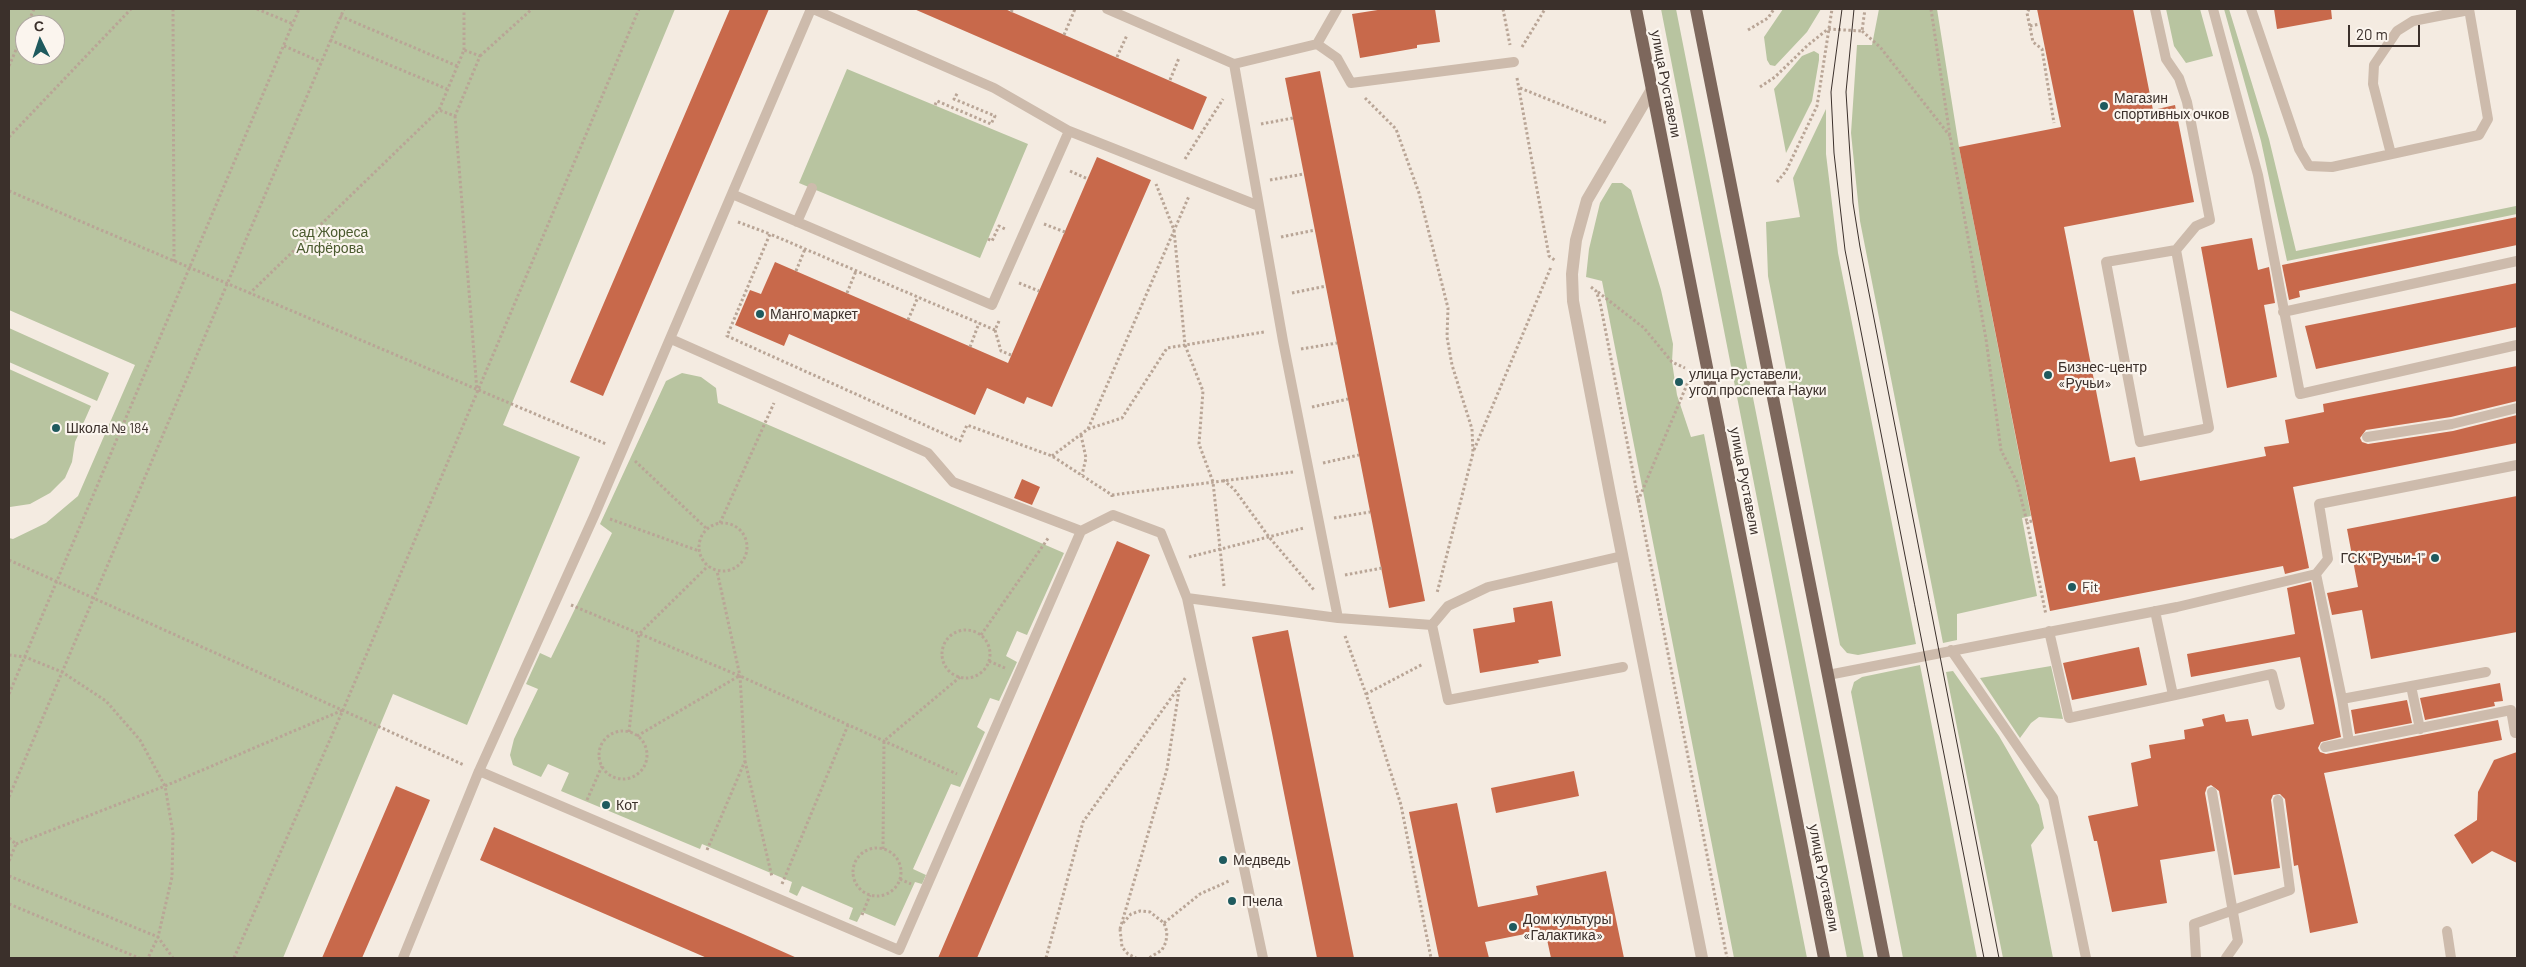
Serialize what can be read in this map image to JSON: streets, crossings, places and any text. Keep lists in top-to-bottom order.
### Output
{
  "streets": {
    "main road": ["улица Руставели"]
  },
  "parks": ["сад Жореса Алфёрова"],
  "places": [
    "Магазин спортивных очков",
    "Манго маркет",
    "Бизнес-центр «Ручьи»",
    "улица Руставели, угол проспекта Науки",
    "Школа № 184",
    "ГСК \"Ручьи-1\"",
    "Fit",
    "Кот",
    "Медведь",
    "Пчела",
    "Дом культуры «Галактика»"
  ],
  "scale_bar": "20 m",
  "north": "top"
}
